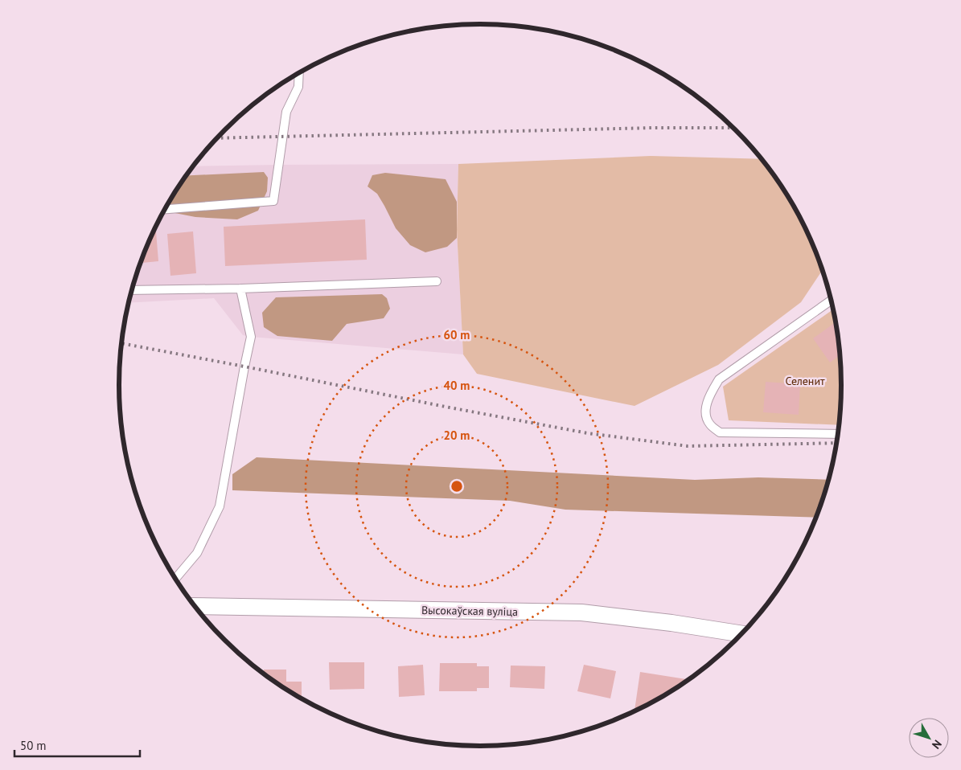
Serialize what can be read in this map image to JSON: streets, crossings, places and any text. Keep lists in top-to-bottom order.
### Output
{
  "streets": {
    "street": ["Высокаўская вуліца"]
  },
  "parks": ["Селенит"],
  "scale_bar": "50 m",
  "north": "bottom right",
  "rings": ["60 m", "40 m", "20 m"]
}
